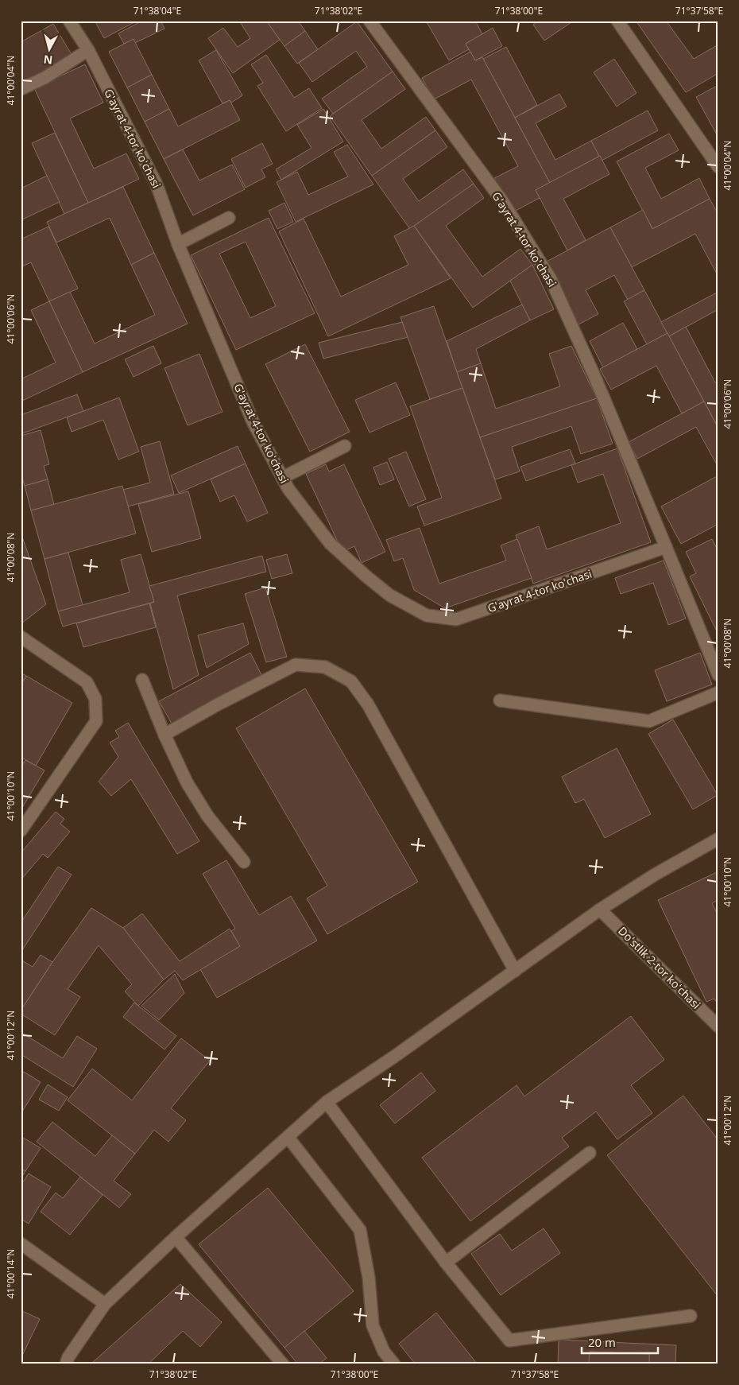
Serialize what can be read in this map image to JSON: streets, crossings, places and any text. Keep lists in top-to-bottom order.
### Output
{
  "streets": {
    "street": ["G'ayrat 4-tor koʻchasi", "Doʻstlik 2-tor koʻchasi"]
  },
  "scale_bar": "20 m",
  "north": "bottom",
  "coordinates": [
    "71°38'04\"E",
    "71°38'02\"E",
    "71°38'00\"E",
    "71°37'58\"E",
    "41°00'04\"N",
    "41°00'06\"N",
    "41°00'08\"N",
    "41°00'10\"N",
    "41°00'12\"N",
    "41°00'14\"N"
  ]
}
